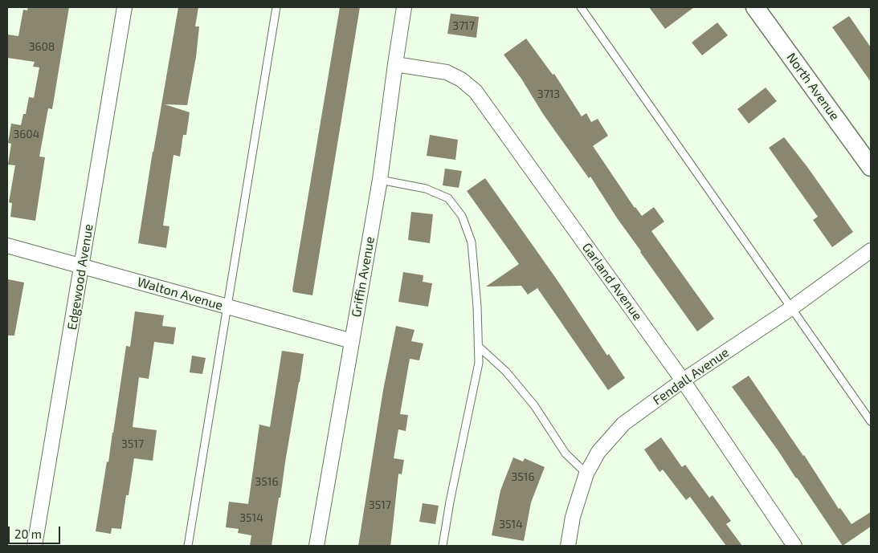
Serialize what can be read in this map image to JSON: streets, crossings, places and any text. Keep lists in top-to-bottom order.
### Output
{
  "streets": {
    "street": [
      "North Avenue",
      "Edgewood Avenue",
      "Griffin Avenue",
      "Garland Avenue",
      "Walton Avenue",
      "Fendall Avenue"
    ]
  },
  "crossings": [
    ["Edgewood Avenue", "Walton Avenue"],
    ["Griffin Avenue", "Garland Avenue"],
    ["Griffin Avenue", "Walton Avenue"],
    ["Garland Avenue", "Fendall Avenue"]
  ],
  "house_numbers": [
    "3717",
    "3608",
    "3713",
    "3604",
    "3517",
    "3516",
    "3516",
    "3517",
    "3514",
    "3514"
  ],
  "scale_bar": "20 m"
}
